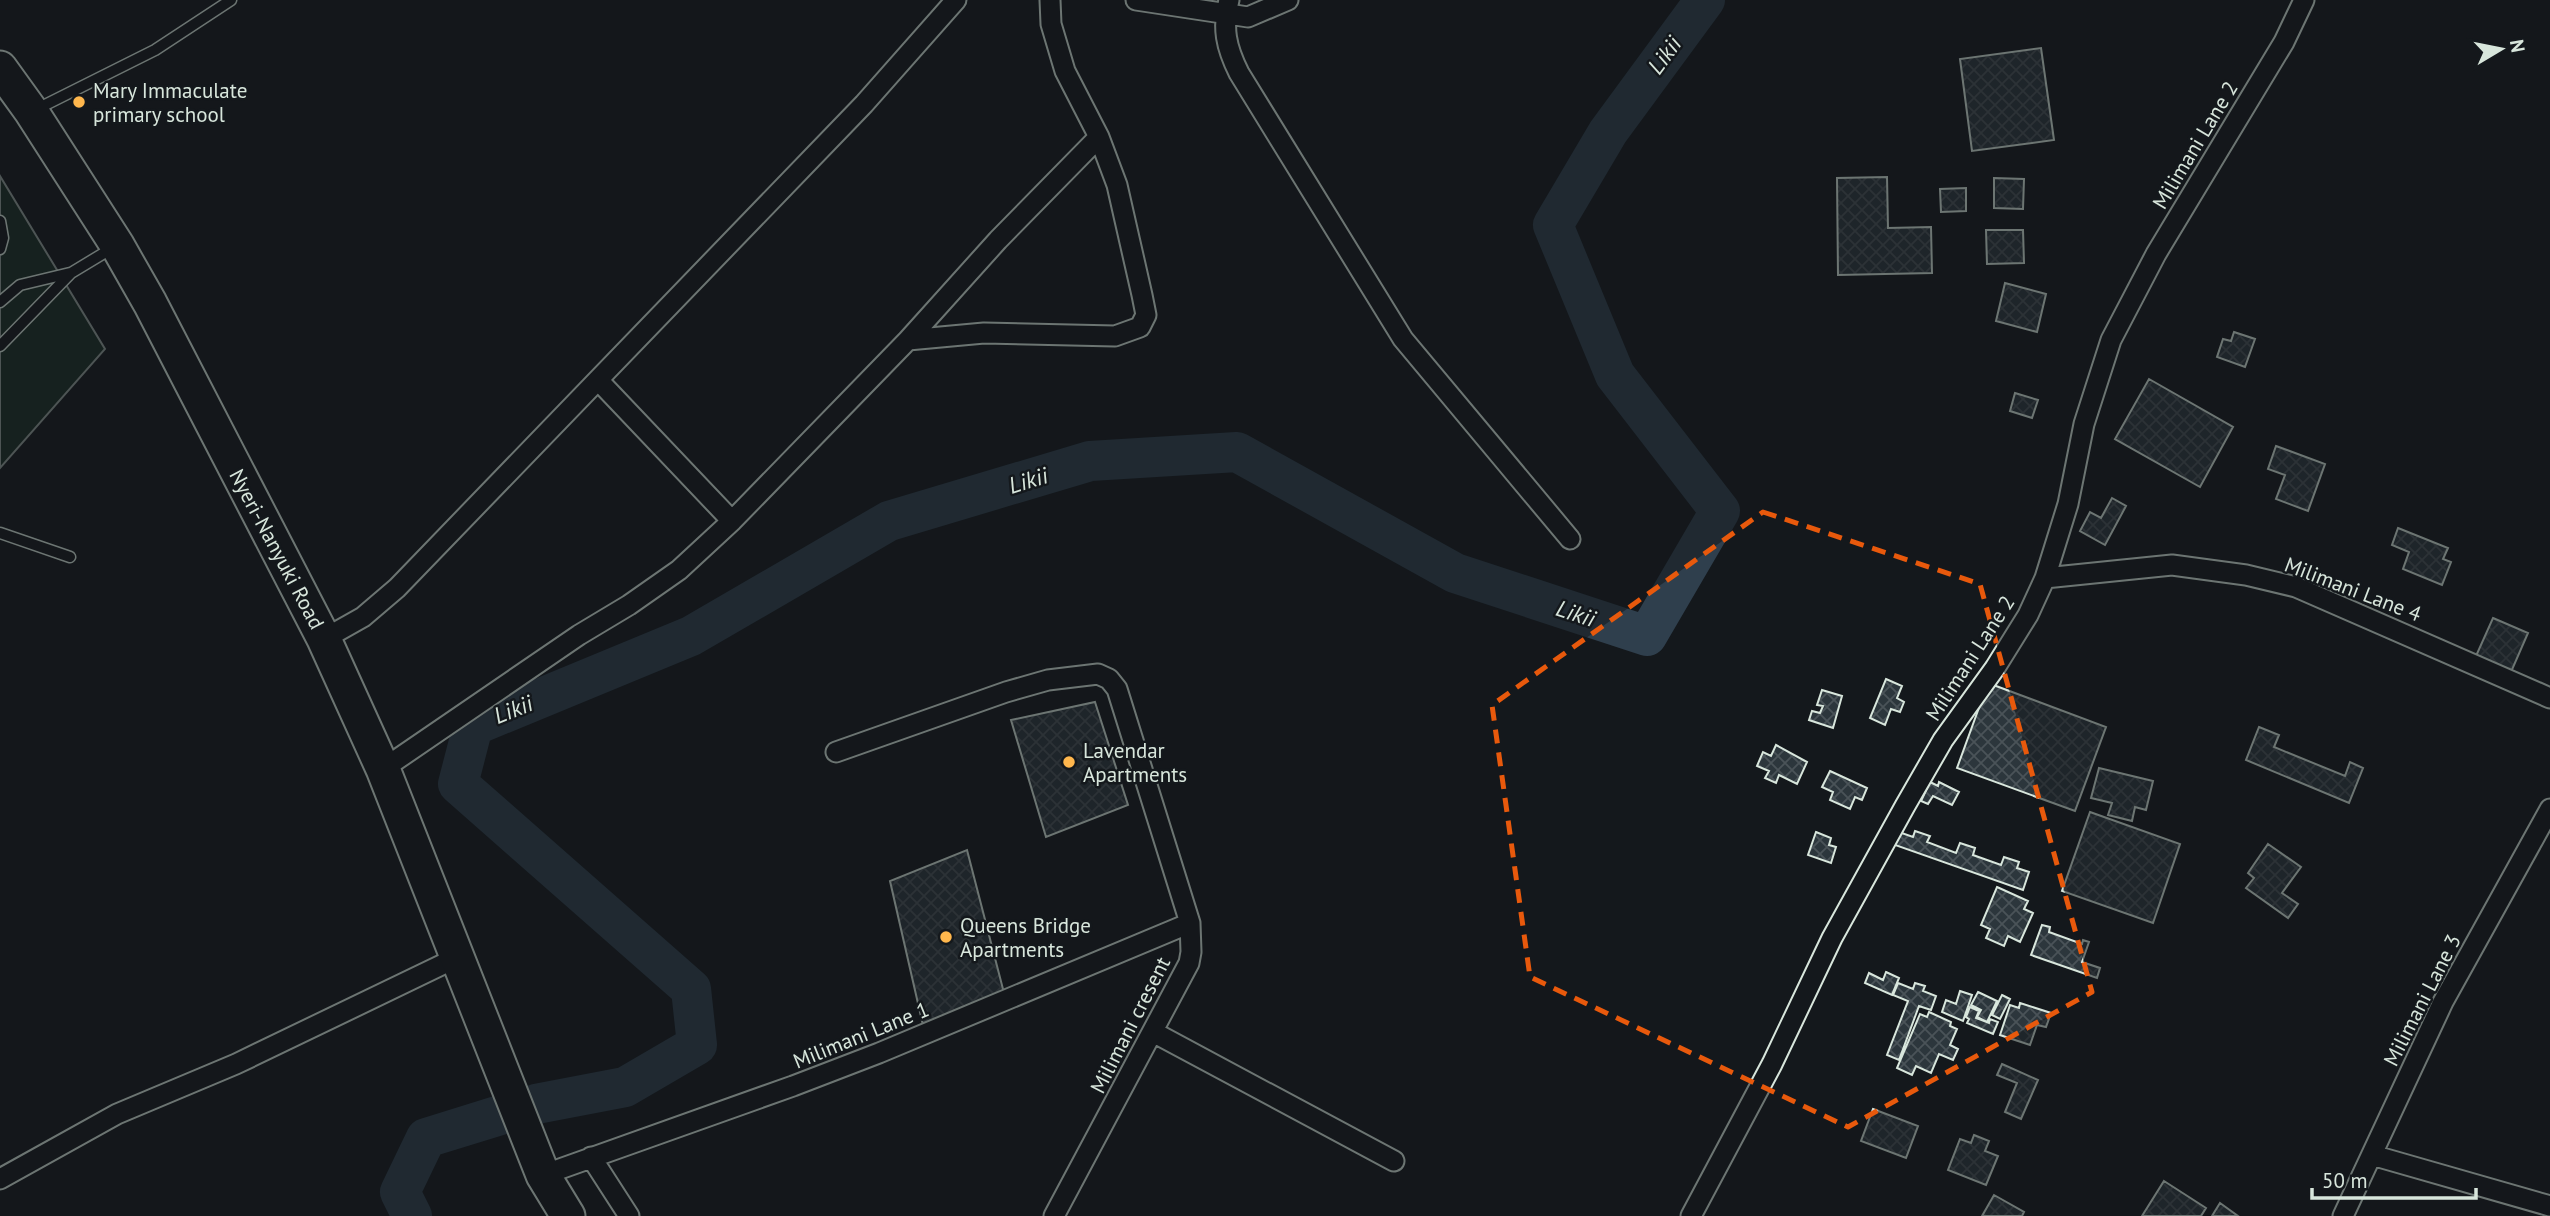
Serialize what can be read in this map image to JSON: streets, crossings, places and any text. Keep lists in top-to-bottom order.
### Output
{
  "streets": {
    "highway": ["Nyeri-Nanyuki Road"],
    "street": [
      "Milimani Lane 2",
      "Milimani Lane 4",
      "Milimani Lane 3",
      "Milimani cresent",
      "Milimani Lane 1"
    ]
  },
  "crossings": [
    ["Milimani Lane 2", "Milimani Lane 4"],
    ["Nyeri-Nanyuki Road", "Milimani Lane 1"],
    ["Milimani cresent", "Milimani Lane 1"]
  ],
  "water": ["Likii"],
  "places": ["Mary Immaculate primary school", "Lavendar Apartments", "Queens Bridge Apartments"],
  "scale_bar": "50 m",
  "north": "right"
}
